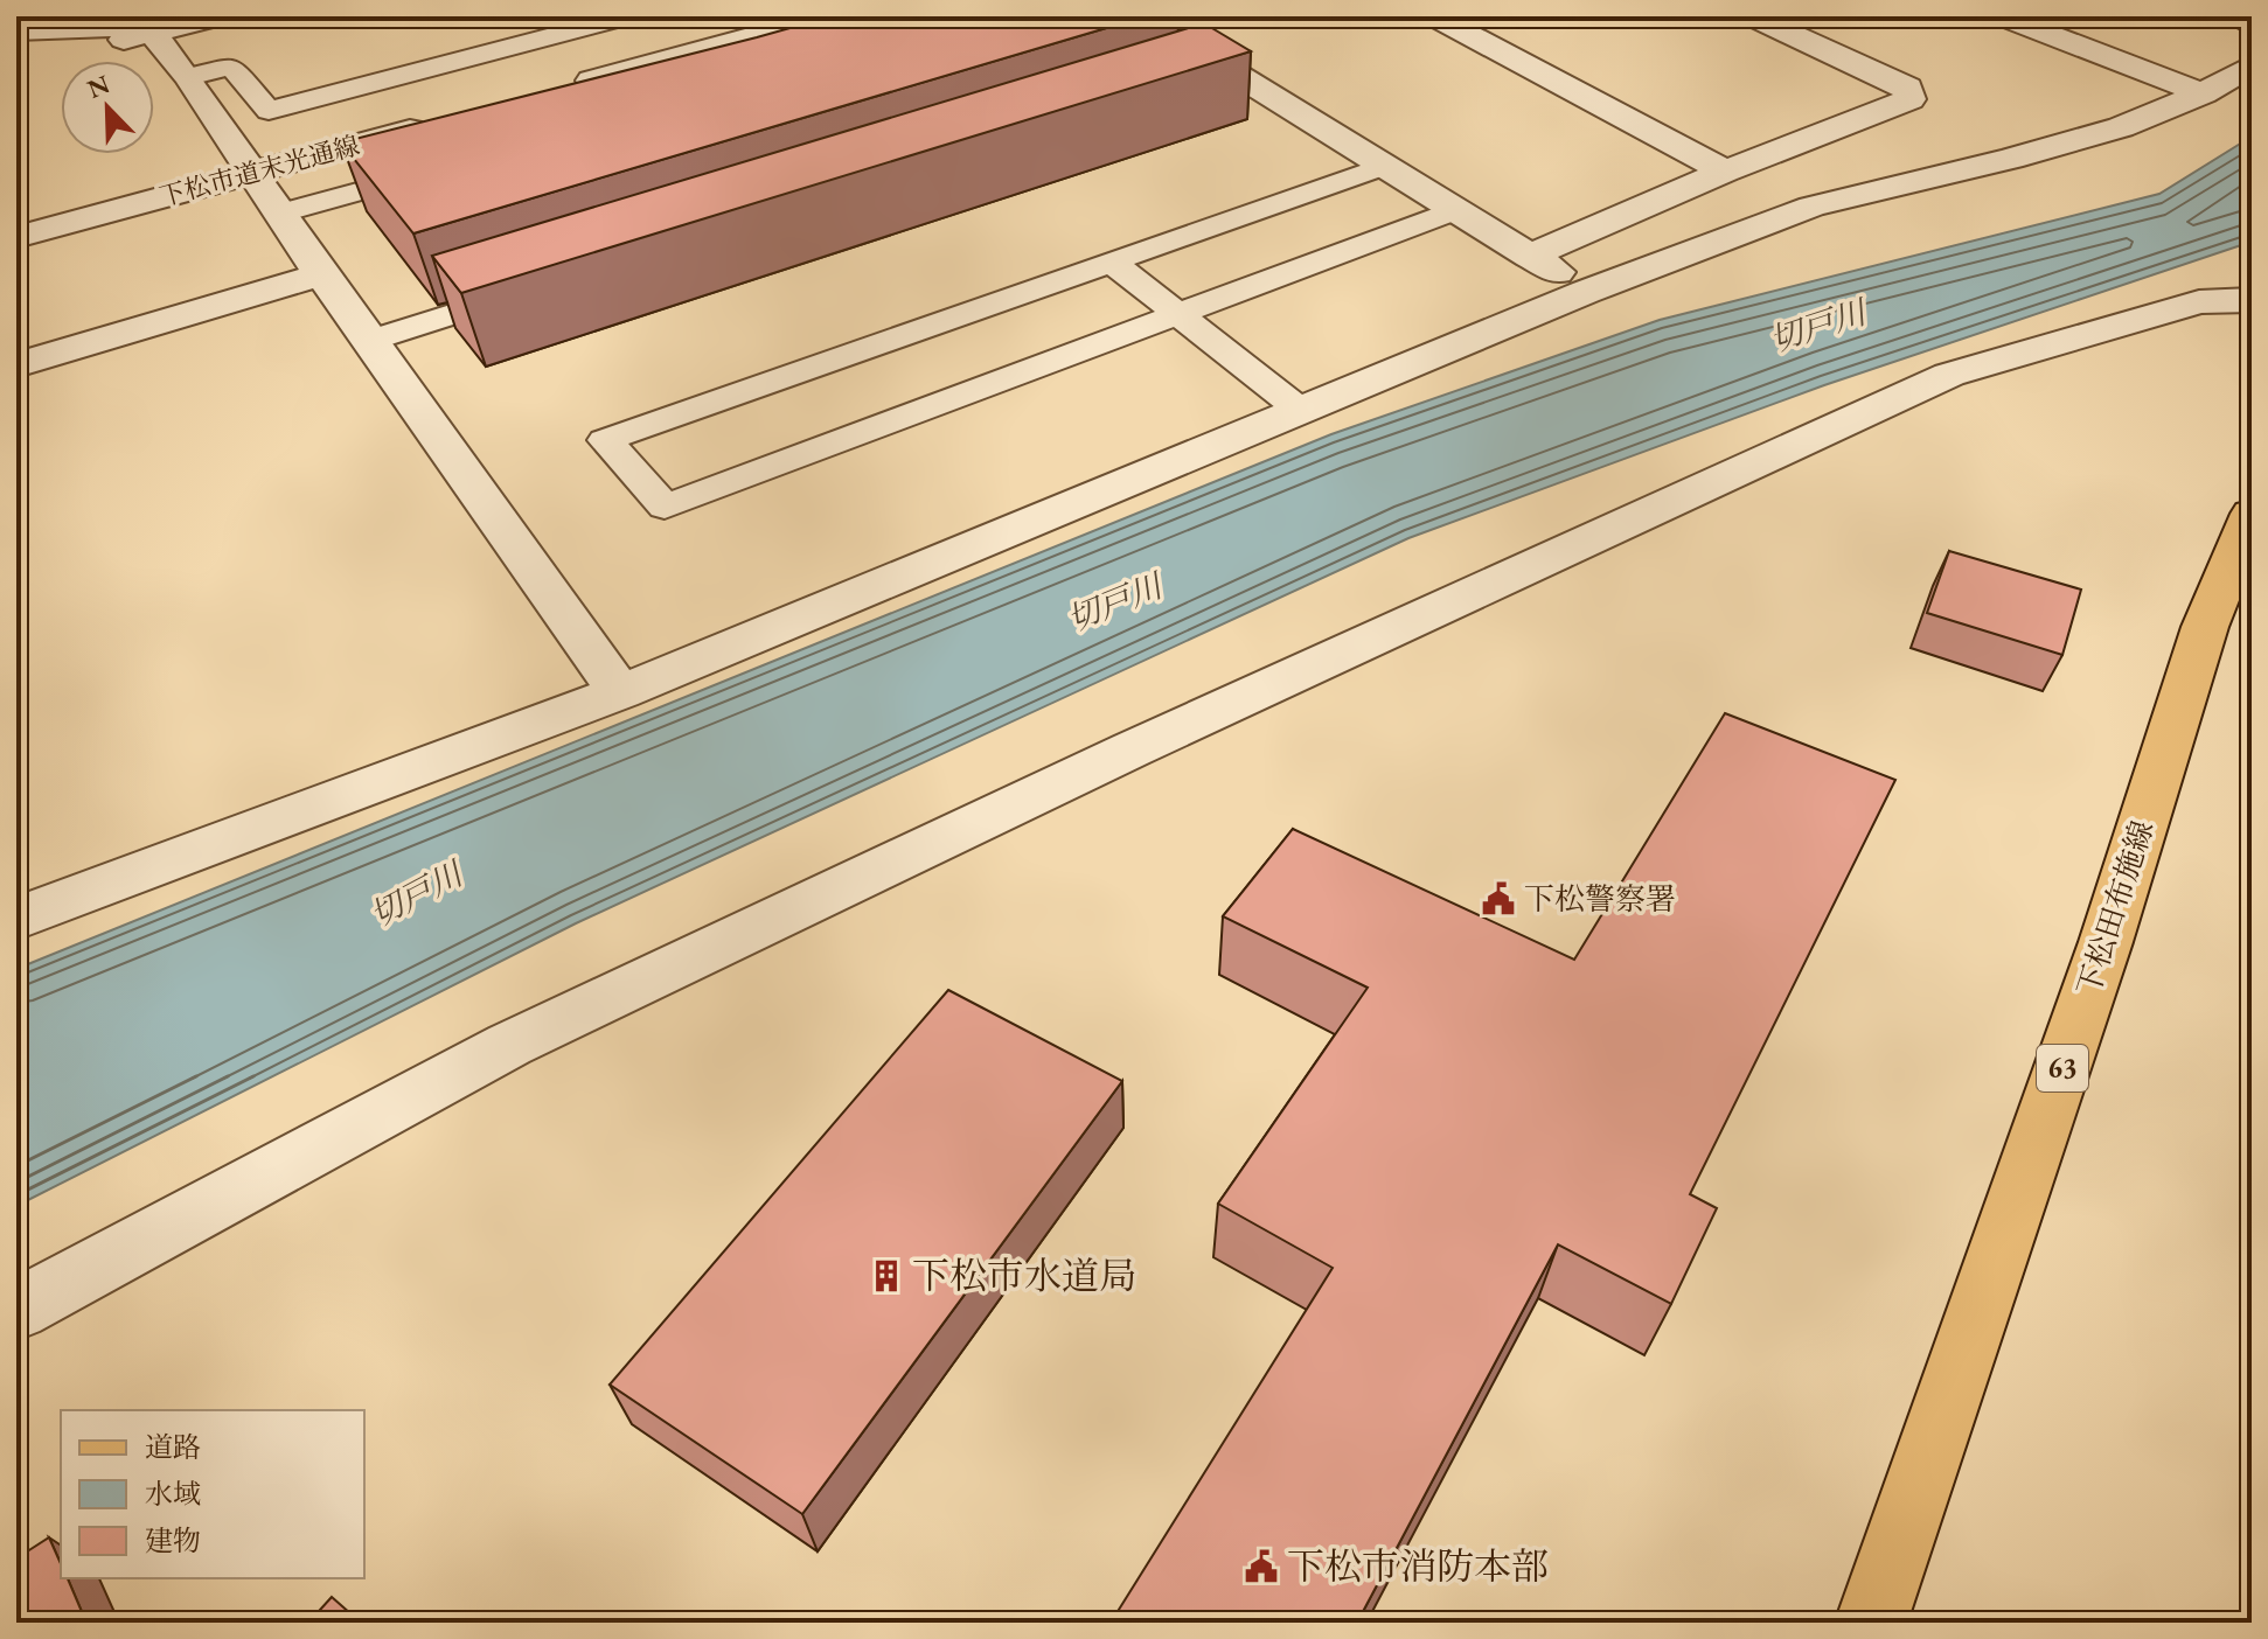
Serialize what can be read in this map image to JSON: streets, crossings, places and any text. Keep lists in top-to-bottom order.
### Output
{
  "streets": {
    "main road": ["下松田布施線", "63"],
    "street": ["下松市道末光通線"]
  },
  "water": ["切戸川"],
  "places": {
    "public building": ["下松警察署", "下松市消防本部"],
    "building": ["下松市水道局"]
  },
  "legend": ["道路", "水域", "建物"],
  "north": "top left"
}
